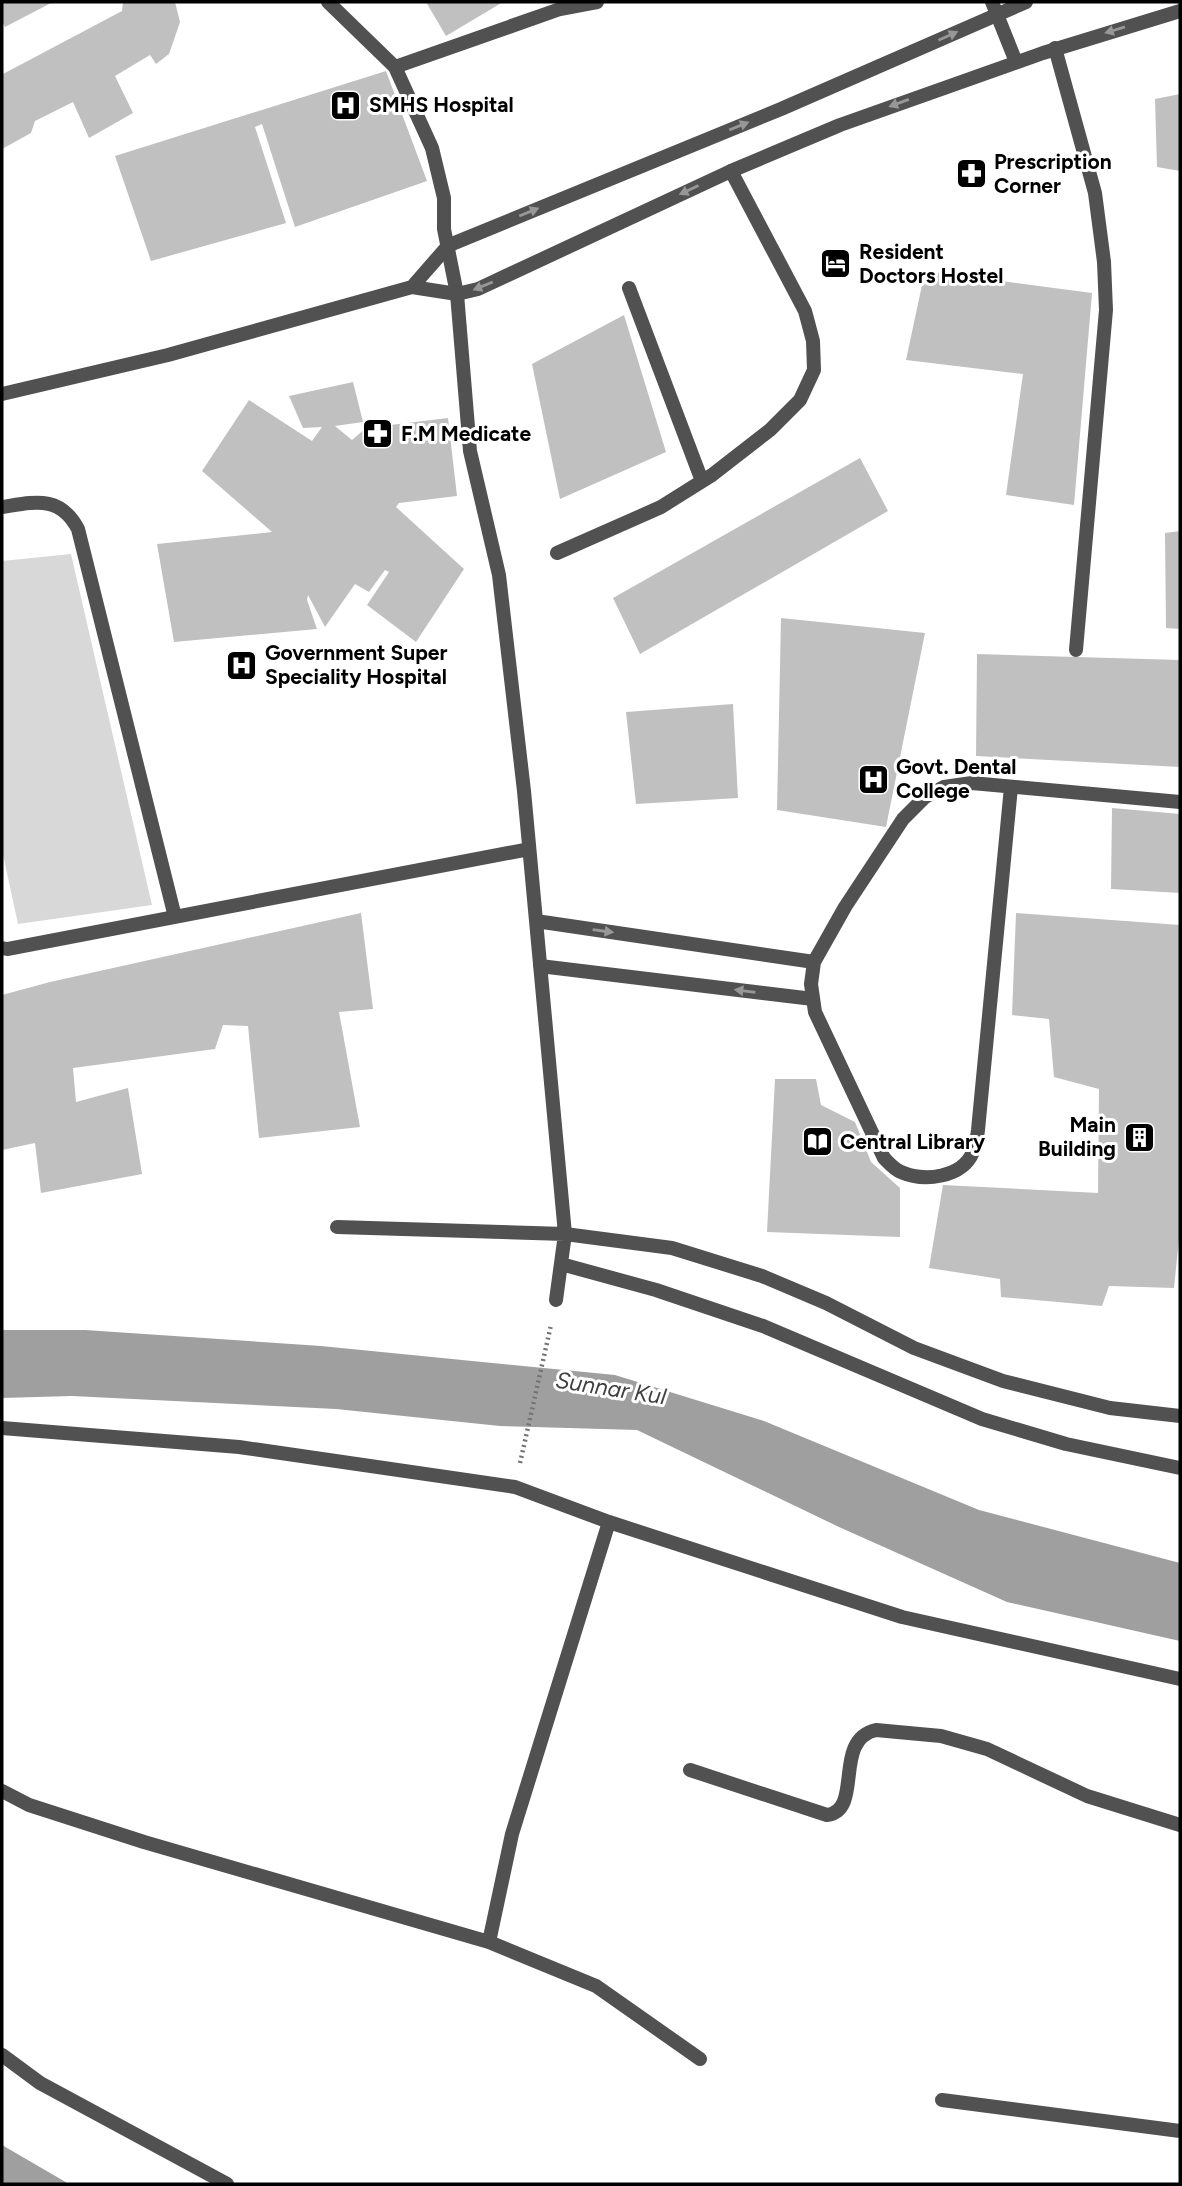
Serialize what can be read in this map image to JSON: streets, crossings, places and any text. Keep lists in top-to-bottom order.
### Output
{
  "water": ["Sunnar Kul"],
  "places": {
    "hospital": ["SMHS Hospital", "Government Super Speciality Hospital", "Govt. Dental College"],
    "pharmacy": ["Prescription Corner", "F.M Medicate"],
    "hotel": ["Resident Doctors Hostel"],
    "building": ["Main Building"],
    "library": ["Central Library"]
  }
}
